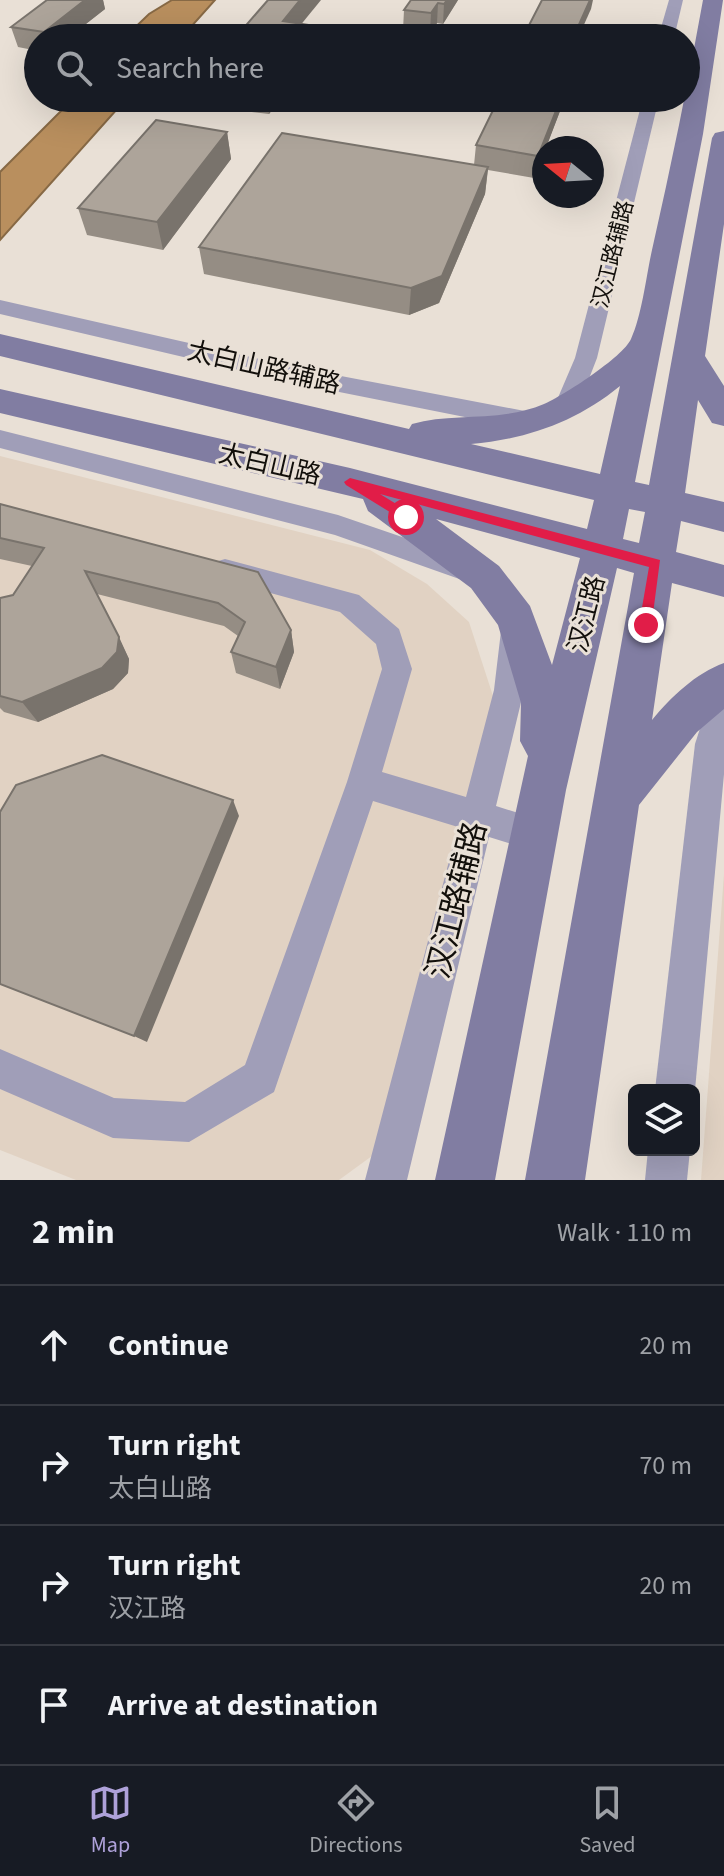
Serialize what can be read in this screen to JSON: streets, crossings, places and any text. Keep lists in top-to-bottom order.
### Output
{
  "streets": {
    "street": [
      "汉江路辅路",
      "太白山路辅路",
      "太白山路",
      "汉江路"
    ]
  },
  "crossings": [
    ["太白山路", "汉江路"]
  ],
  "north": "left",
  "page": {
    "search": "Search here",
    "heading": ["2 min", "Walk · 110 m"],
    "list": [
      ["Continue", "20 m"],
      ["Turn right", "太白山路", "70 m"],
      ["Turn right", "汉江路", "20 m"],
      "Arrive at destination"
    ],
    "nav": ["Map", "Directions", "Saved"]
  }
}
